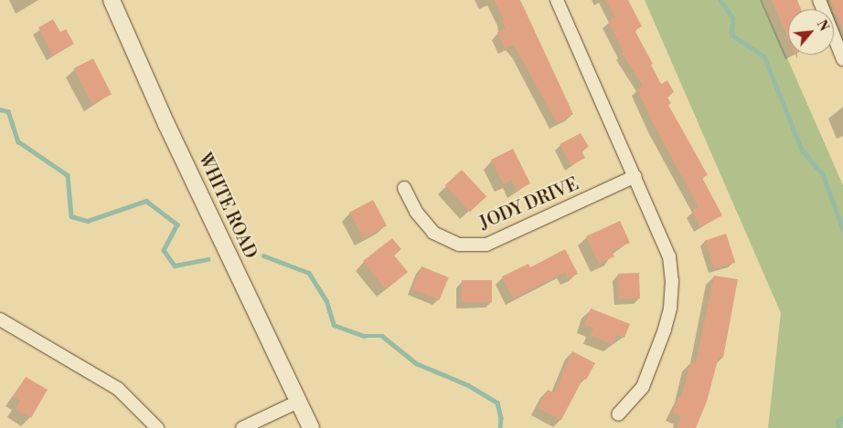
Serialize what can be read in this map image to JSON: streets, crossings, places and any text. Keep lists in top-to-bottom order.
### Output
{
  "streets": {
    "street": ["JODY DRIVE", "WHITE ROAD"]
  },
  "north": "top right"
}
